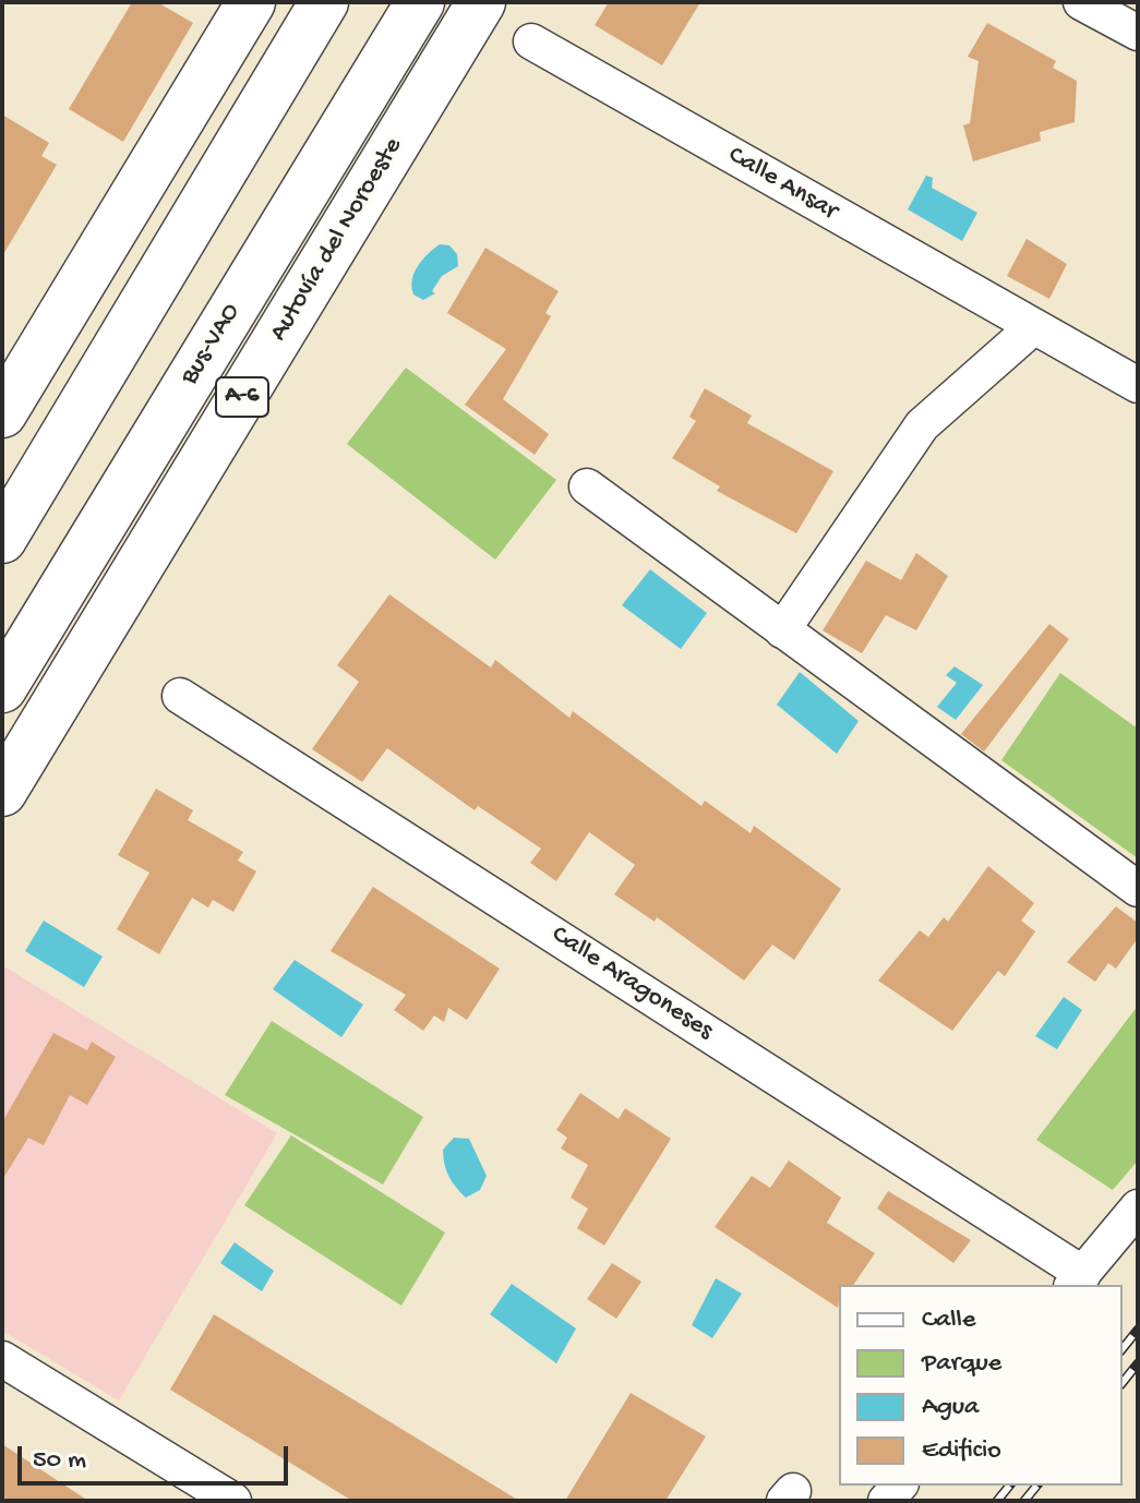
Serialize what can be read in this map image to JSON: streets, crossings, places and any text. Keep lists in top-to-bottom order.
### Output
{
  "streets": {
    "highway": ["Autovía del Noroeste", "Bus-VAO", "A-6"],
    "street": ["Calle Ansar", "Calle Aragoneses"]
  },
  "legend": [
    "Calle",
    "Parque",
    "Agua",
    "Edificio"
  ],
  "scale_bar": "50 m"
}
